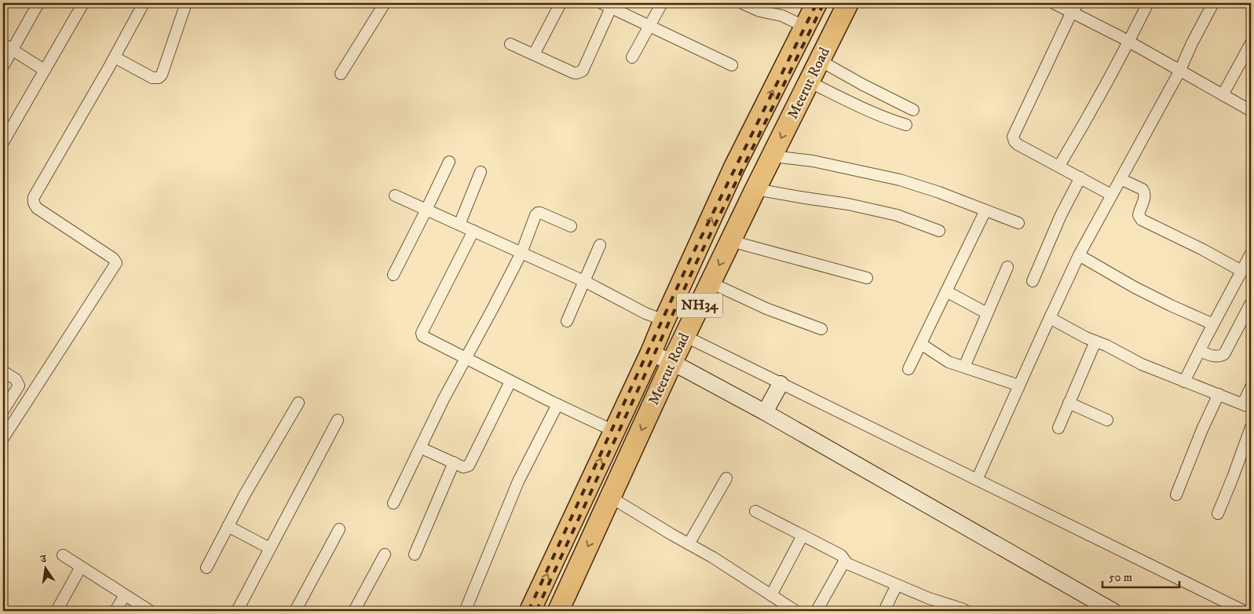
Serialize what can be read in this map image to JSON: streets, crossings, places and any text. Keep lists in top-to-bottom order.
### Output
{
  "streets": {
    "highway": ["Meerut Road", "NH34"]
  },
  "scale_bar": "50 m",
  "north": "top"
}
